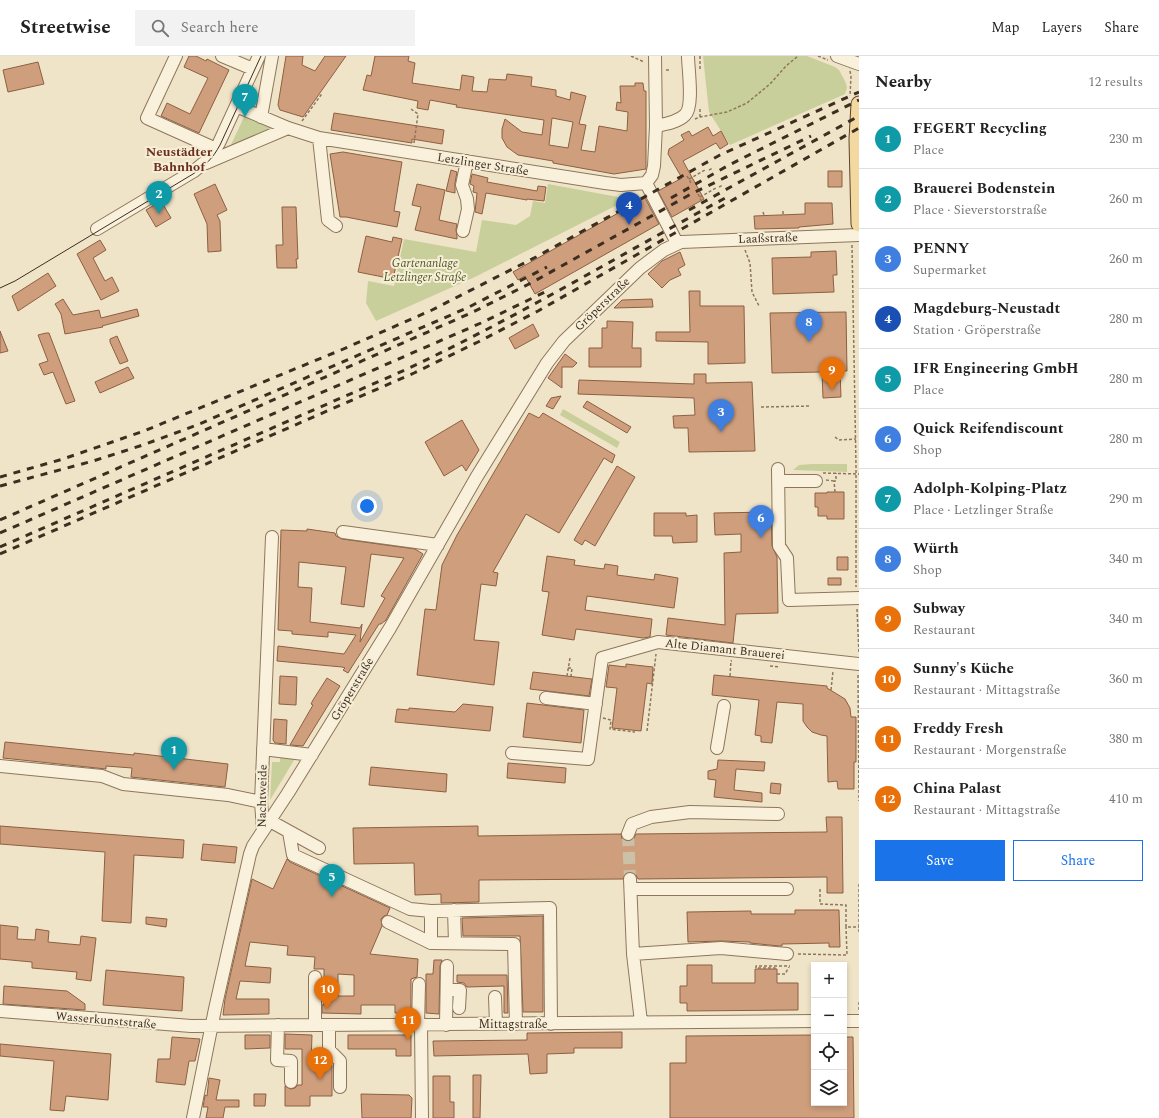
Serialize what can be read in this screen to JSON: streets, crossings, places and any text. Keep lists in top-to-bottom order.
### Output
{
  "streets": {
    "street": [
      "Letzlinger Straße",
      "Laaßstraße",
      "Gröperstraße",
      "Alte Diamant Brauerei",
      "Nachtweide",
      "Wasserkunststraße",
      "Mittagstraße"
    ]
  },
  "crossings": [
    ["Laaßstraße", "Gröperstraße"],
    ["Gröperstraße", "Nachtweide"],
    ["Nachtweide", "Wasserkunststraße"],
    ["Nachtweide", "Mittagstraße"],
    ["Wasserkunststraße", "Mittagstraße"]
  ],
  "districts": ["Neustädter Bahnhof"],
  "parks": ["Gartenanlage Letzlinger Straße"],
  "page": {
    "header": "Streetwise",
    "search": "Search here",
    "nav": ["Map", "Layers", "Share"],
    "heading": ["Nearby", "12 results"],
    "pins": [
      "7",
      "2",
      "4",
      "8",
      "9",
      "3",
      "6",
      "1",
      "5",
      "10",
      "11",
      "12"
    ],
    "list": [
      {
        "mark": "1",
        "name": "FEGERT Recycling",
        "note": "Place",
        "value": "230 m"
      },
      {
        "mark": "2",
        "name": "Brauerei Bodenstein",
        "note": "Place · Sieverstorstraße",
        "value": "260 m"
      },
      {
        "mark": "3",
        "name": "PENNY",
        "note": "Supermarket",
        "value": "260 m"
      },
      {
        "mark": "4",
        "name": "Magdeburg-Neustadt",
        "note": "Station · Gröperstraße",
        "value": "280 m"
      },
      {
        "mark": "5",
        "name": "IFR Engineering GmbH",
        "note": "Place",
        "value": "280 m"
      },
      {
        "mark": "6",
        "name": "Quick Reifendiscount",
        "note": "Shop",
        "value": "280 m"
      },
      {
        "mark": "7",
        "name": "Adolph-Kolping-Platz",
        "note": "Place · Letzlinger Straße",
        "value": "290 m"
      },
      {
        "mark": "8",
        "name": "Würth",
        "note": "Shop",
        "value": "340 m"
      },
      {
        "mark": "9",
        "name": "Subway",
        "note": "Restaurant",
        "value": "340 m"
      },
      {
        "mark": "10",
        "name": "Sunny's Küche",
        "note": "Restaurant · Mittagstraße",
        "value": "360 m"
      },
      {
        "mark": "11",
        "name": "Freddy Fresh",
        "note": "Restaurant · Morgenstraße",
        "value": "380 m"
      },
      {
        "mark": "12",
        "name": "China Palast",
        "note": "Restaurant · Mittagstraße",
        "value": "410 m"
      }
    ],
    "buttons": ["Save", "Share"],
    "map_buttons": ["+", "−"]
  }
}
